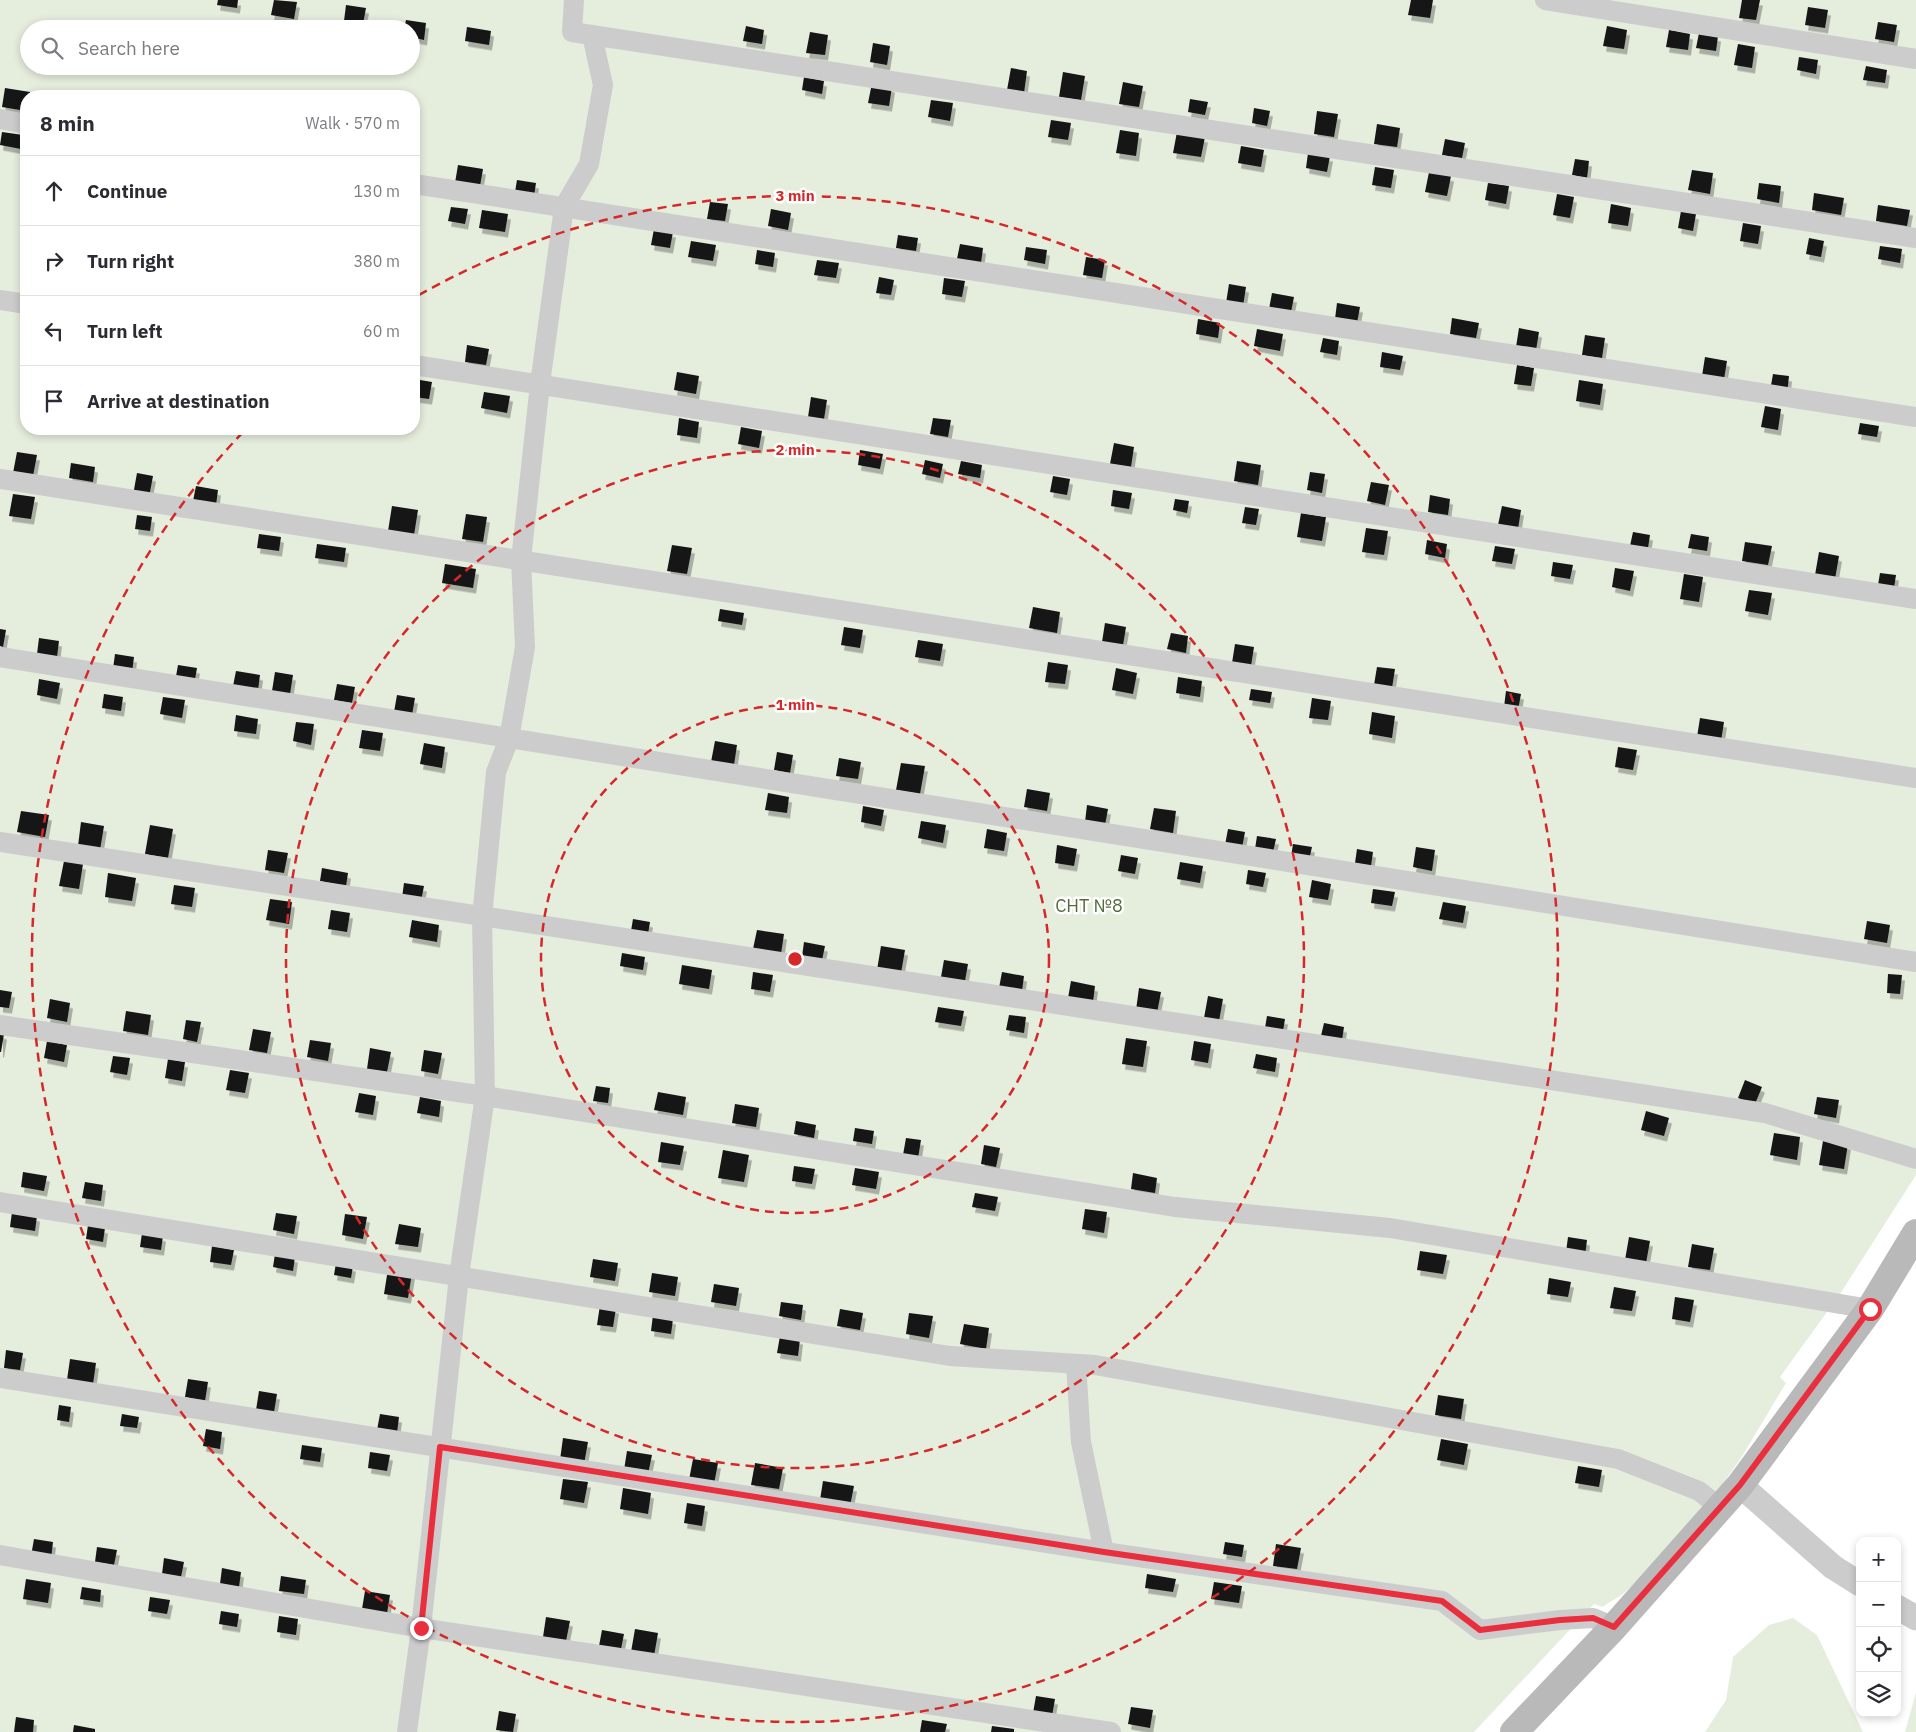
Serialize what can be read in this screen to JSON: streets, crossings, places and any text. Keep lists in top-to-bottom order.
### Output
{
  "parks": ["СНТ №8"],
  "page": {
    "search": "Search here",
    "heading": ["8 min", "Walk · 570 m"],
    "list": [
      ["Continue", "130 m"],
      ["Turn right", "380 m"],
      ["Turn left", "60 m"],
      "Arrive at destination"
    ],
    "map_buttons": ["+", "−"]
  },
  "rings": ["3 min", "2 min", "1 min"]
}
